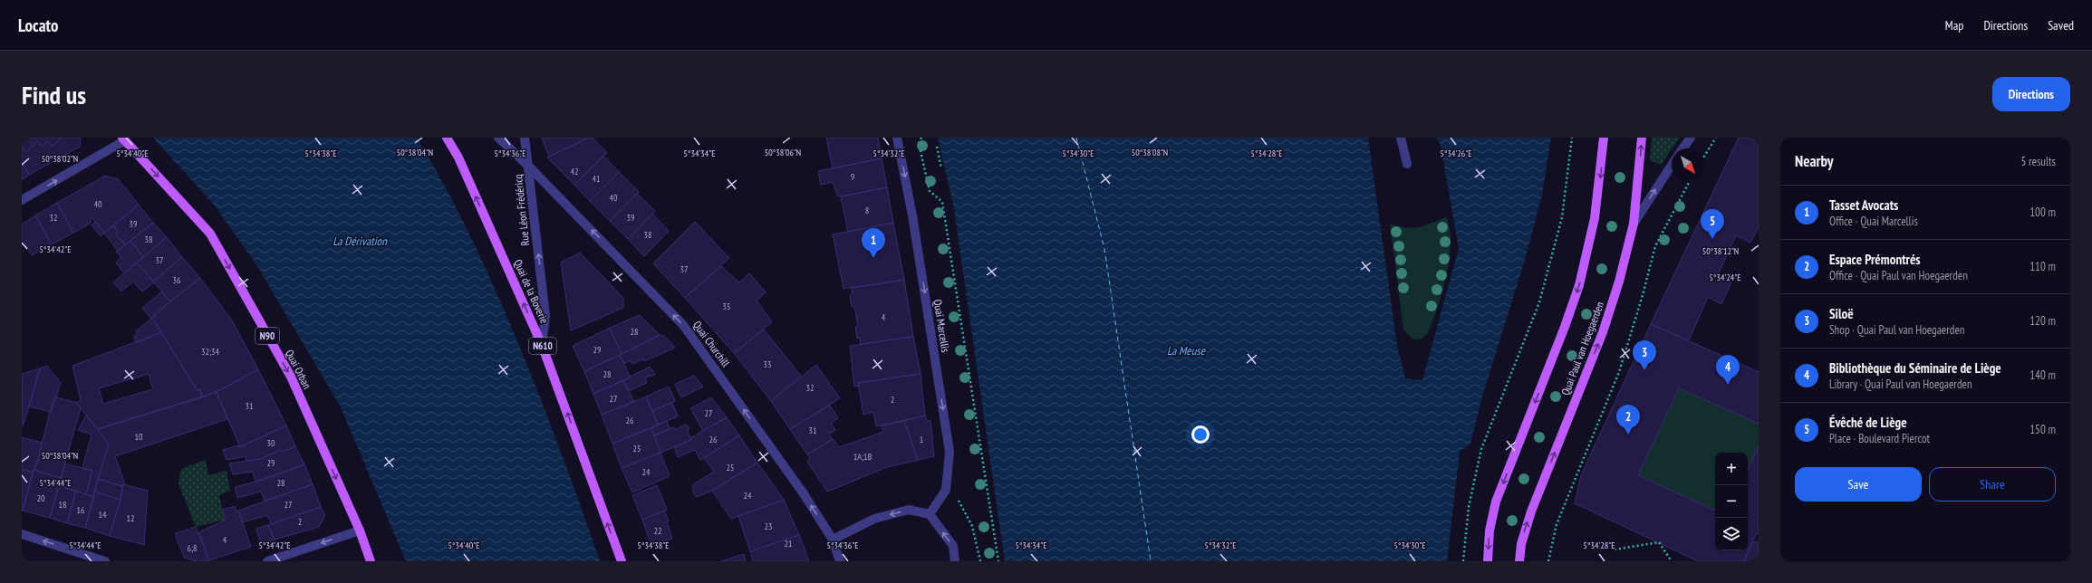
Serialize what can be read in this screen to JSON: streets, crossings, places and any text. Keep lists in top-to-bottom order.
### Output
{
  "streets": {
    "main road": [
      "Quai de la Boverie",
      "N90",
      "N610",
      "Quai Paul van Hoegaerden",
      "Quai Orban"
    ],
    "street": ["Rue Léon Frédéricq", "Quai Marcellis", "Quai Churchill"]
  },
  "crossings": [
    ["Rue Léon Frédéricq", "Quai de la Boverie"],
    ["Rue Léon Frédéricq", "Quai Churchill"]
  ],
  "one_way": [
    "Rue Léon Frédéricq",
    "Quai de la Boverie",
    "Quai Marcellis",
    "Quai Churchill",
    "Quai Orban"
  ],
  "water": ["La Dérivation", "La Meuse"],
  "house_numbers": [
    "42",
    "9",
    "41",
    "40",
    "40",
    "8",
    "32",
    "39",
    "39",
    "38",
    "38",
    "37",
    "37",
    "36",
    "35",
    "4",
    "28",
    "29",
    "32;34",
    "33",
    "28",
    "32",
    "27",
    "2",
    "31",
    "27",
    "26",
    "31",
    "10",
    "26",
    "1",
    "30",
    "25",
    "1A;1B",
    "29",
    "25",
    "24",
    "28",
    "24",
    "20",
    "18",
    "27",
    "16",
    "14",
    "12",
    "2",
    "23",
    "22",
    "4",
    "21",
    "6;8"
  ],
  "north": "bottom right",
  "page": {
    "header": "Locato",
    "nav": ["Map", "Directions", "Saved"],
    "buttons": [
      "Directions",
      ["Save", "Share"]
    ],
    "title": "Find us",
    "heading": ["Nearby", "5 results"],
    "list": [
      {
        "mark": "1",
        "name": "Tasset Avocats",
        "note": "Office · Quai Marcellis",
        "value": "100 m"
      },
      {
        "mark": "2",
        "name": "Espace Prémontrés",
        "note": "Office · Quai Paul van Hoegaerden",
        "value": "110 m"
      },
      {
        "mark": "3",
        "name": "Siloë",
        "note": "Shop · Quai Paul van Hoegaerden",
        "value": "120 m"
      },
      {
        "mark": "4",
        "name": "Bibliothèque du Séminaire de Liège",
        "note": "Library · Quai Paul van Hoegaerden",
        "value": "140 m"
      },
      {
        "mark": "5",
        "name": "Évêché de Liège",
        "note": "Place · Boulevard Piercot",
        "value": "150 m"
      }
    ],
    "pins": [
      "5",
      "1",
      "3",
      "4",
      "2"
    ],
    "map_buttons": ["+", "−"]
  },
  "coordinates": [
    "50°38'08\"N",
    "50°38'04\"N",
    "50°38'06\"N",
    "5°34'40\"E",
    "5°34'38\"E",
    "5°34'36\"E",
    "5°34'34\"E",
    "5°34'32\"E",
    "5°34'30\"E",
    "5°34'28\"E",
    "5°34'26\"E",
    "50°38'02\"N",
    "5°34'42\"E",
    "50°38'12\"N",
    "5°34'24\"E",
    "5°34'44\"E"
  ]
}
